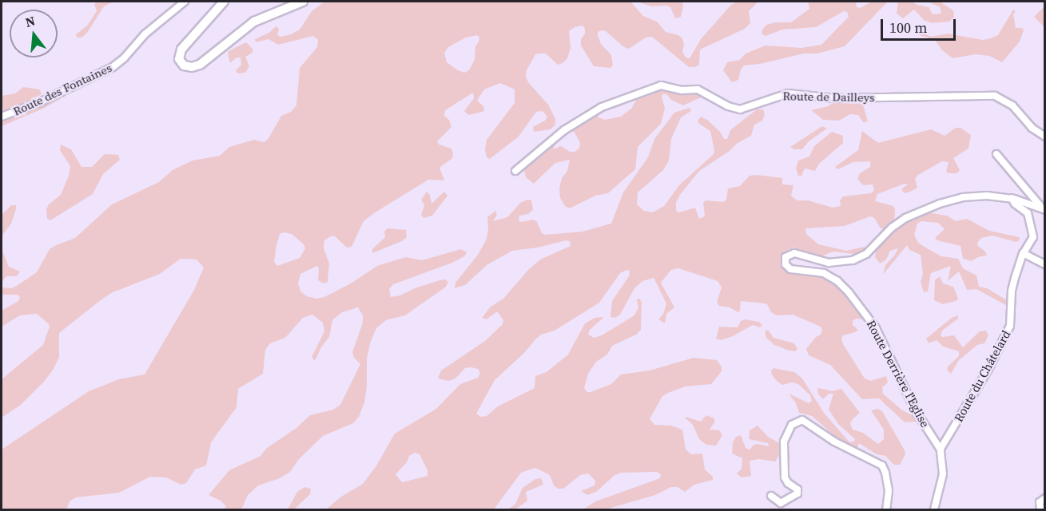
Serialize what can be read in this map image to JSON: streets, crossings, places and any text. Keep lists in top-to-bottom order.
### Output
{
  "streets": {
    "street": [
      "Route des Fontaines",
      "Route de Dailleys",
      "Route Derrière l'Eglise",
      "Route du Châtelard"
    ]
  },
  "crossings": [
    ["Route Derrière l'Eglise", "Route du Châtelard"]
  ],
  "scale_bar": "100 m",
  "north": "top"
}
